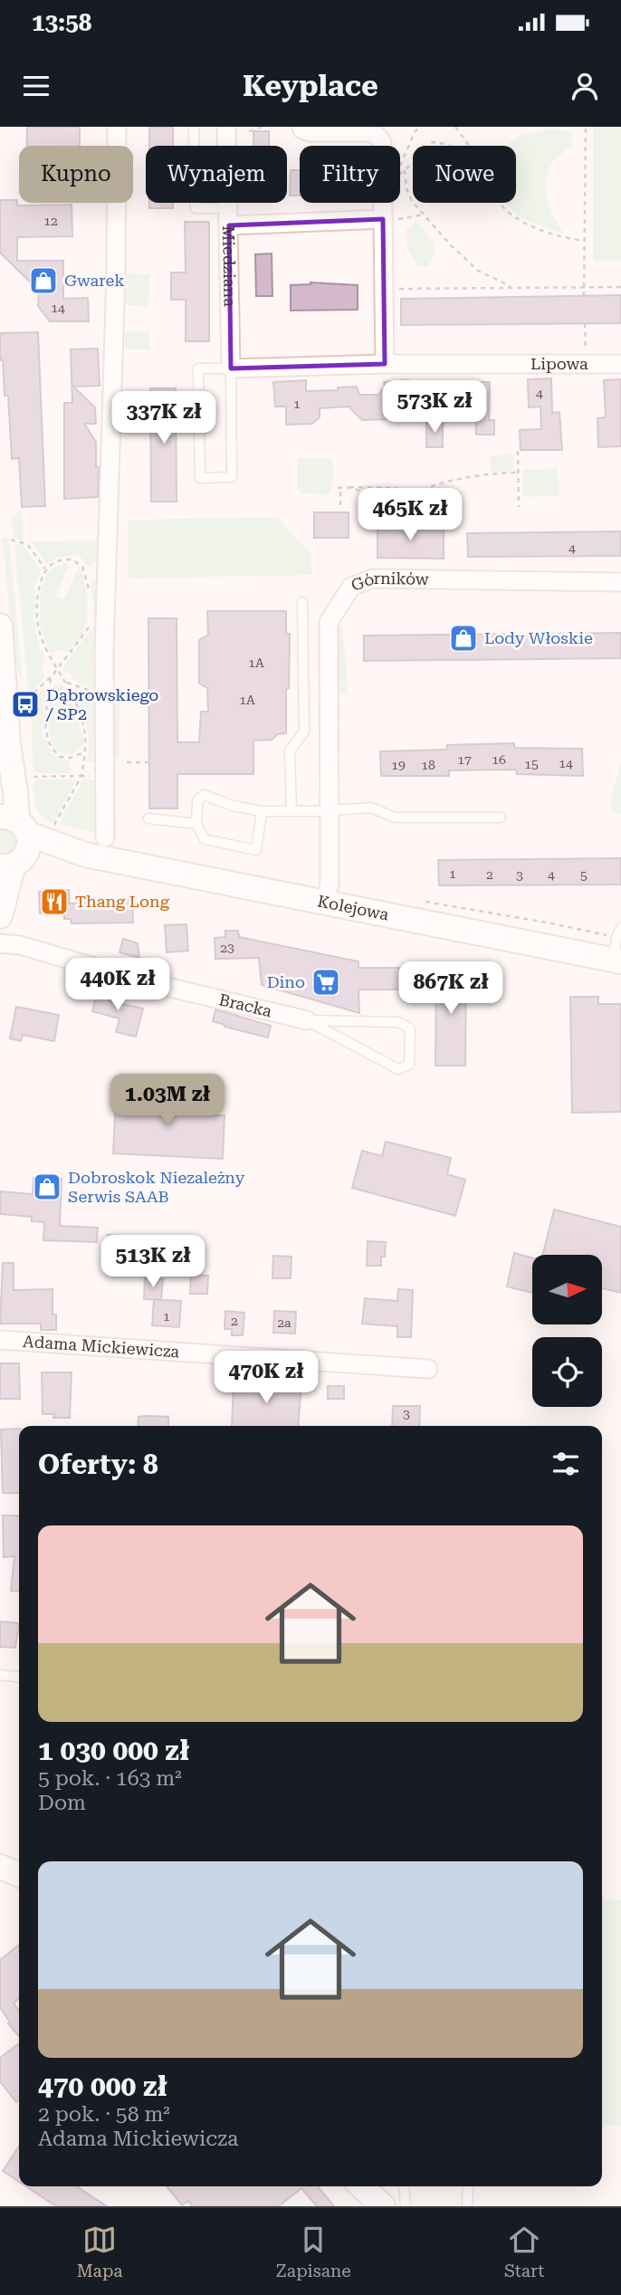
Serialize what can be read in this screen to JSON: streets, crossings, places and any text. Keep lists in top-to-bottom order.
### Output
{
  "streets": {
    "street": [
      "Miedziana",
      "Lipowa",
      "Górników",
      "Kolejowa",
      "Bracka",
      "Adama Mickiewicza"
    ]
  },
  "crossings": [
    ["Miedziana", "Lipowa"],
    ["Górników", "Kolejowa"]
  ],
  "places": {
    "shop": ["Gwarek", "Lody Włoskie", "Dobroskok Niezależny Serwis SAAB"],
    "bus stop": ["Dąbrowskiego / SP2"],
    "restaurant": ["Thang Long"],
    "supermarket": ["Dino"]
  },
  "house_numbers": [
    "12",
    "14",
    "4",
    "1",
    "4",
    "1A",
    "1A",
    "17",
    "16",
    "14",
    "15",
    "19",
    "18",
    "1",
    "2",
    "4",
    "3",
    "5",
    "23",
    "1",
    "2",
    "2a",
    "3"
  ],
  "north": "right",
  "page": {
    "status": "13:58",
    "header": "Keyplace",
    "chip": [
      "Kupno",
      "Wynajem",
      "Filtry",
      "Nowe"
    ],
    "price": [
      "573K zł",
      "337K zł",
      "465K zł",
      "440K zł",
      "867K zł",
      "1.03M zł",
      "513K zł",
      "470K zł"
    ],
    "heading": "Oferty: 8",
    "list": [
      {
        "name": "1 030 000 zł",
        "note": "5 pok. · 163 m² · Dom"
      },
      {
        "name": "470 000 zł",
        "note": "2 pok. · 58 m² · Adama Mickiewicza"
      }
    ],
    "tabs": ["Mapa", "Zapisane", "Start"]
  }
}
